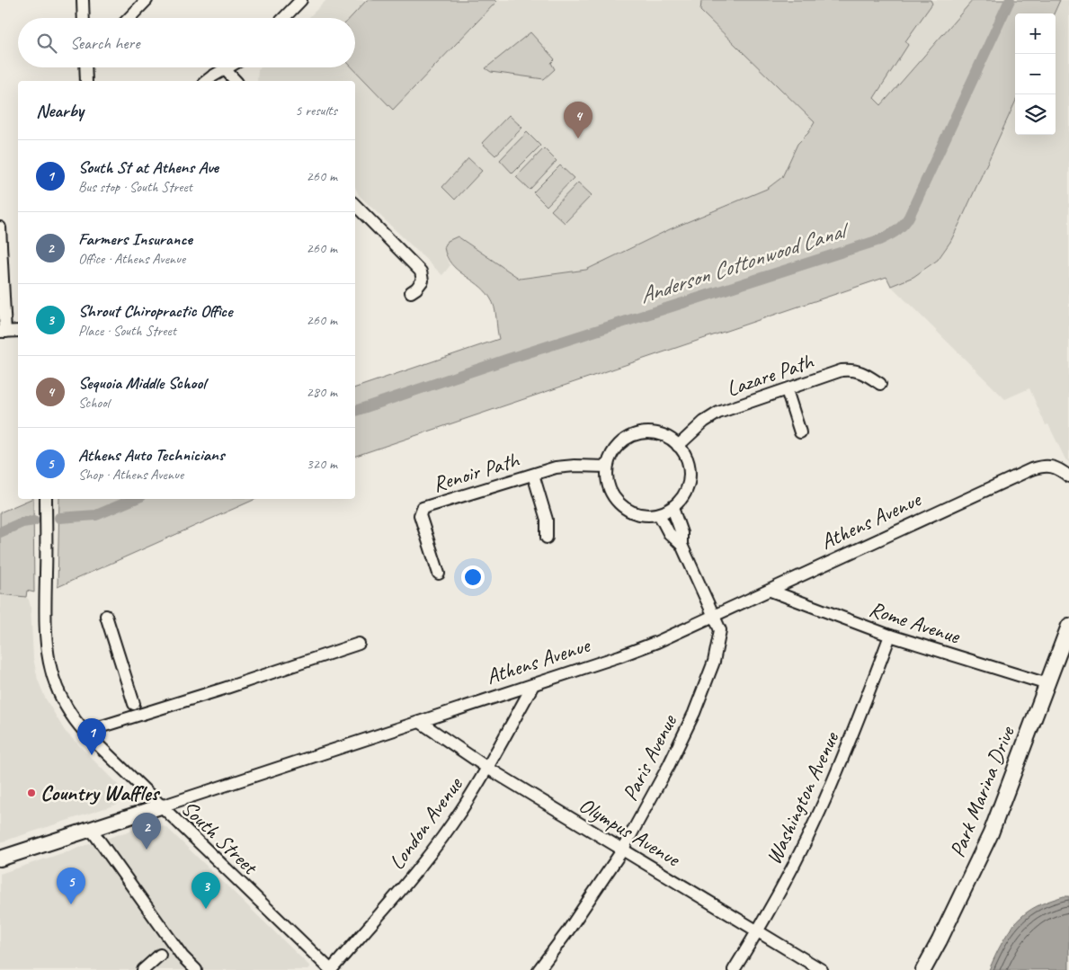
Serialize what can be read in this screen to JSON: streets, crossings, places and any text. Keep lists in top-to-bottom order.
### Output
{
  "streets": {
    "main road": ["Athens Avenue", "Park Marina Drive"],
    "street": [
      "Lazare Path",
      "Renoir Path",
      "Rome Avenue",
      "Paris Avenue",
      "Washington Avenue",
      "London Avenue",
      "Olympus Avenue",
      "South Street"
    ]
  },
  "crossings": [
    ["Lazare Path", "Renoir Path"],
    ["Lazare Path", "Paris Avenue"],
    ["Renoir Path", "Paris Avenue"],
    ["Athens Avenue", "Rome Avenue"],
    ["Athens Avenue", "Paris Avenue"],
    ["Athens Avenue", "London Avenue"],
    ["Athens Avenue", "Olympus Avenue"],
    ["Athens Avenue", "South Street"],
    ["Rome Avenue", "Park Marina Drive"],
    ["Rome Avenue", "Washington Avenue"],
    ["Paris Avenue", "Olympus Avenue"],
    ["Washington Avenue", "Olympus Avenue"],
    ["London Avenue", "Olympus Avenue"],
    ["London Avenue", "South Street"]
  ],
  "water": ["Anderson Cottonwood Canal"],
  "places": ["Country Waffles"],
  "page": {
    "map_buttons": ["+", "−"],
    "search": "Search here",
    "heading": ["Nearby", "5 results"],
    "pins": [
      "4",
      "1",
      "2",
      "5",
      "3"
    ],
    "list": [
      {
        "mark": "1",
        "name": "South St at Athens Ave",
        "note": "Bus stop · South Street",
        "value": "260 m"
      },
      {
        "mark": "2",
        "name": "Farmers Insurance",
        "note": "Office · Athens Avenue",
        "value": "260 m"
      },
      {
        "mark": "3",
        "name": "Shrout Chiropractic Office",
        "note": "Place · South Street",
        "value": "260 m"
      },
      {
        "mark": "4",
        "name": "Sequoia Middle School",
        "note": "School",
        "value": "280 m"
      },
      {
        "mark": "5",
        "name": "Athens Auto Technicians",
        "note": "Shop · Athens Avenue",
        "value": "320 m"
      }
    ]
  }
}
